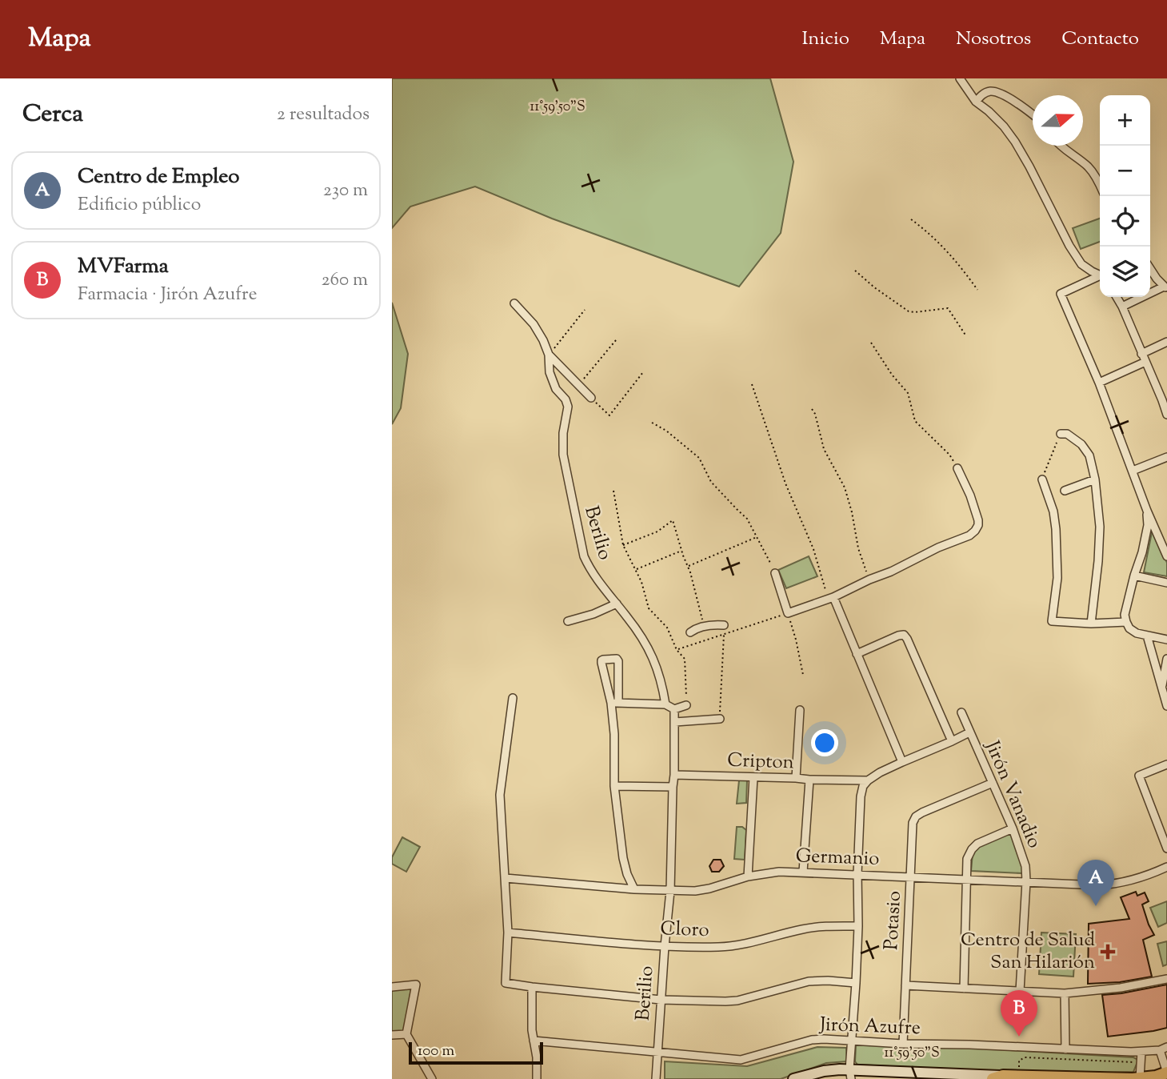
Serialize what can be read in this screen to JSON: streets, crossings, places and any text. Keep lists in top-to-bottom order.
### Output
{
  "streets": {
    "street": [
      "Berilio",
      "Cripton",
      "Jirón Vanadio",
      "Germanio",
      "Potasio",
      "Cloro",
      "Jirón Azufre"
    ]
  },
  "crossings": [
    ["Berilio", "Cripton"],
    ["Berilio", "Germanio"],
    ["Berilio", "Cloro"],
    ["Berilio", "Jirón Azufre"],
    ["Jirón Vanadio", "Germanio"],
    ["Jirón Vanadio", "Potasio"],
    ["Germanio", "Potasio"],
    ["Potasio", "Jirón Azufre"]
  ],
  "places": {
    "health": ["Centro de Salud San Hilarión"]
  },
  "scale_bar": "100 m",
  "north": "right",
  "page": {
    "header": "Mapa",
    "nav": [
      "Inicio",
      "Mapa",
      "Nosotros",
      "Contacto"
    ],
    "heading": ["Cerca", "2 resultados"],
    "map_buttons": ["+", "−"],
    "list": [
      {
        "mark": "A",
        "name": "Centro de Empleo",
        "note": "Edificio público",
        "value": "230 m"
      },
      {
        "mark": "B",
        "name": "MVFarma",
        "note": "Farmacia · Jirón Azufre",
        "value": "260 m"
      }
    ],
    "pins": ["A", "B"],
    "scale": "100 m"
  },
  "coordinates": ["11°59'50\"S"]
}
